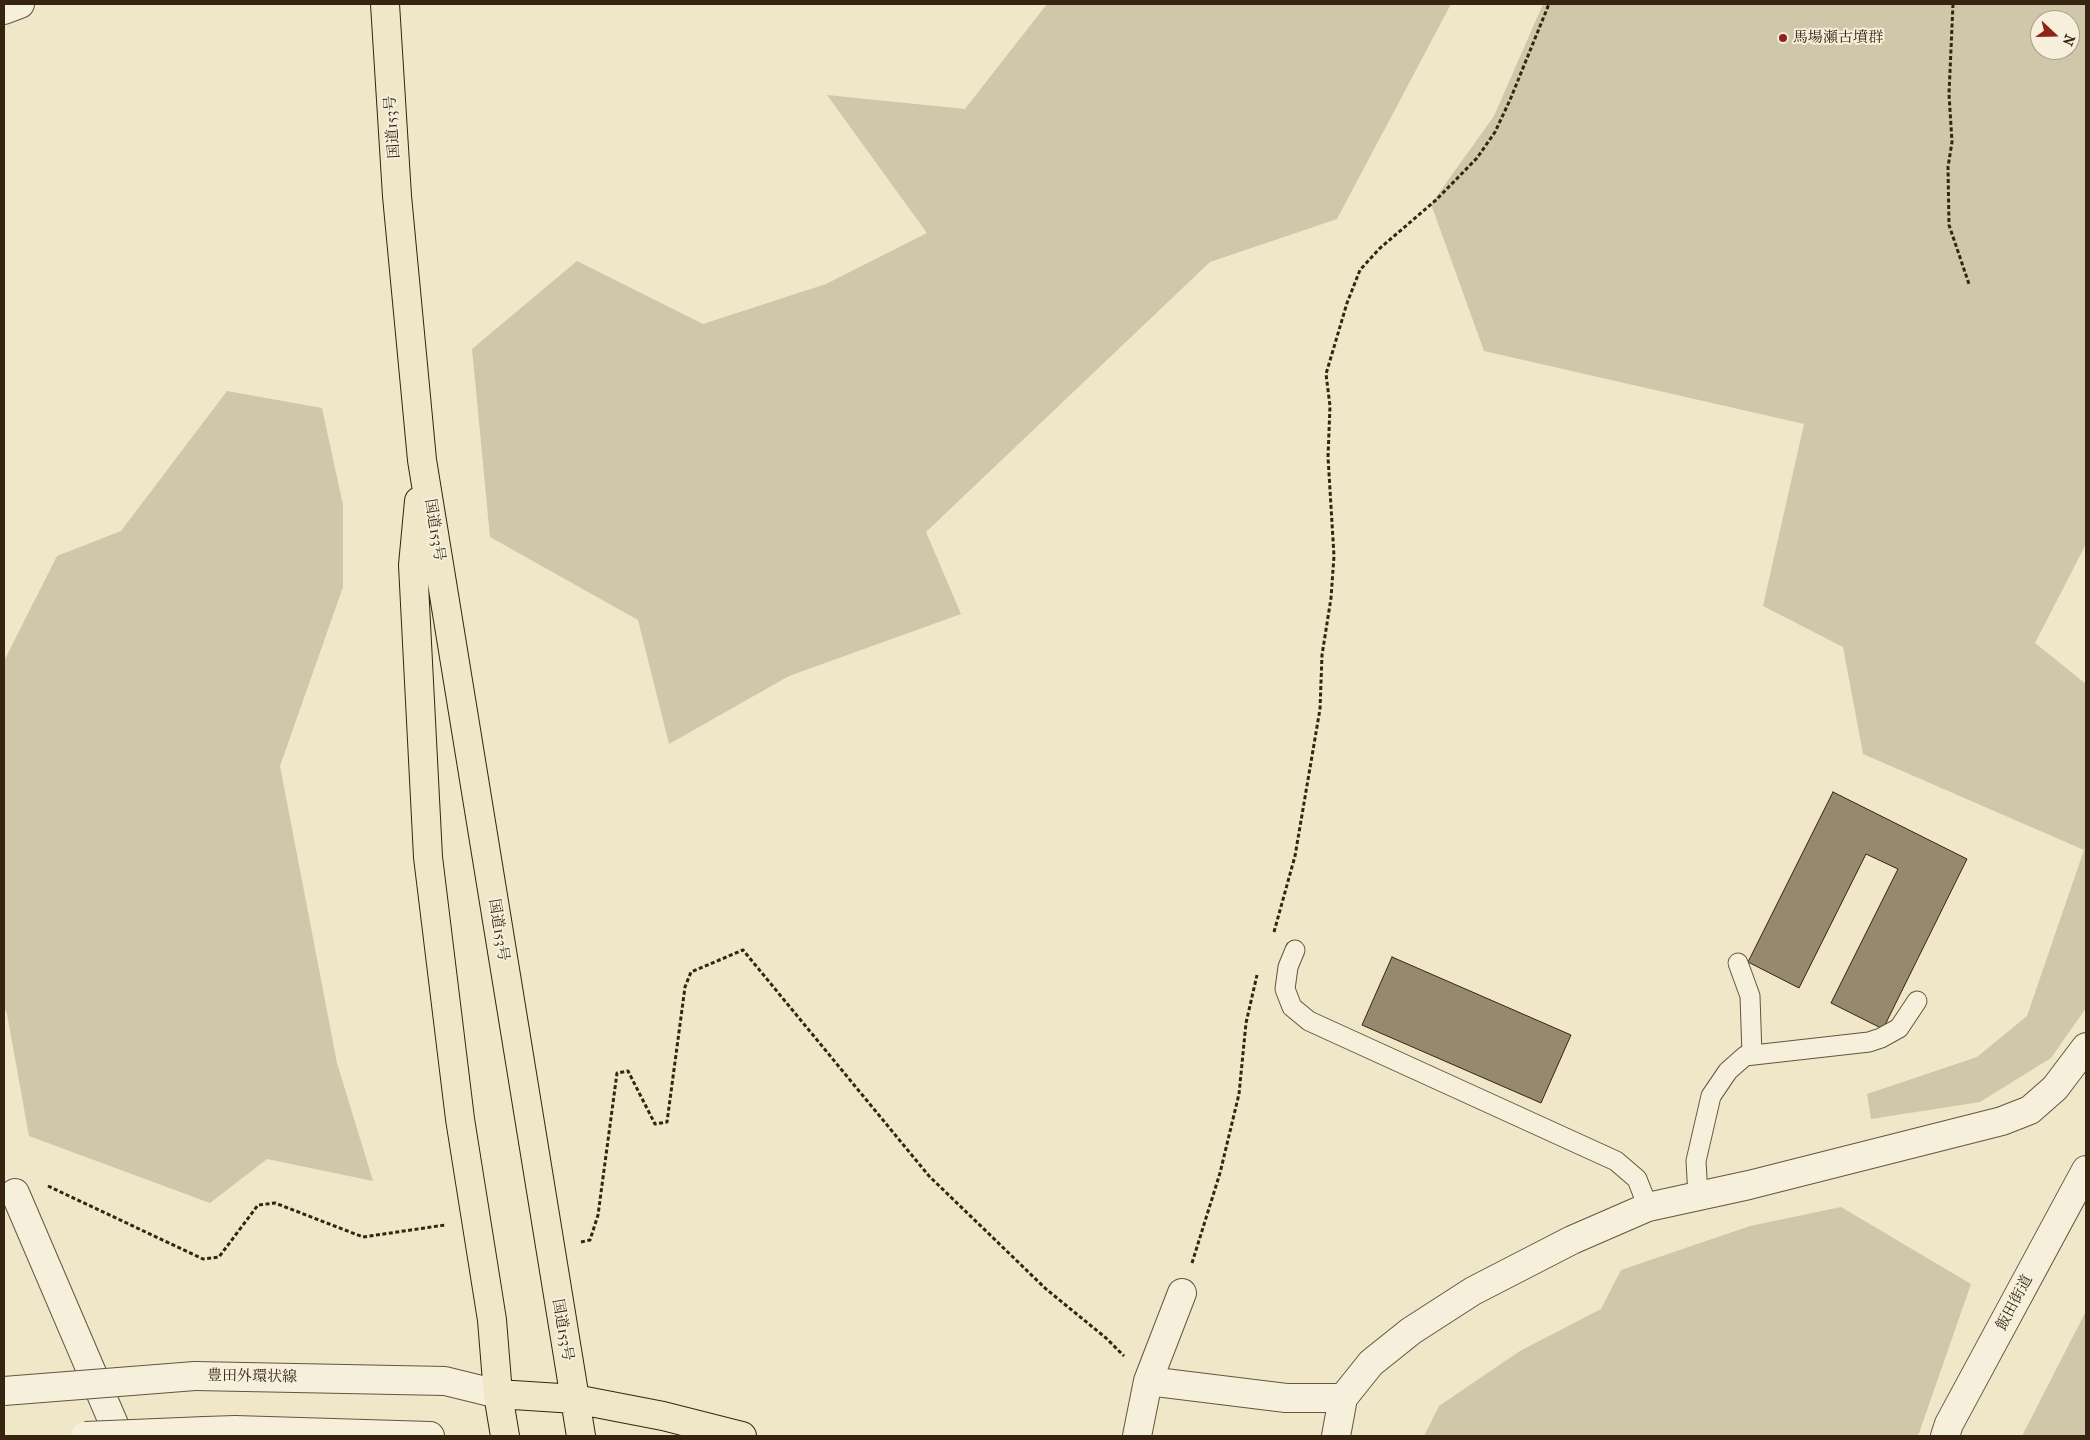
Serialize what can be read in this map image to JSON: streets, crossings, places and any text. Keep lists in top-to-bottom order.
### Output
{
  "streets": {
    "highway": ["国道153号"],
    "street": ["飯田街道", "豊田外環状線"]
  },
  "crossings": [
    ["国道153号", "豊田外環状線"]
  ],
  "places": ["馬場瀬古墳群"],
  "north": "right"
}
